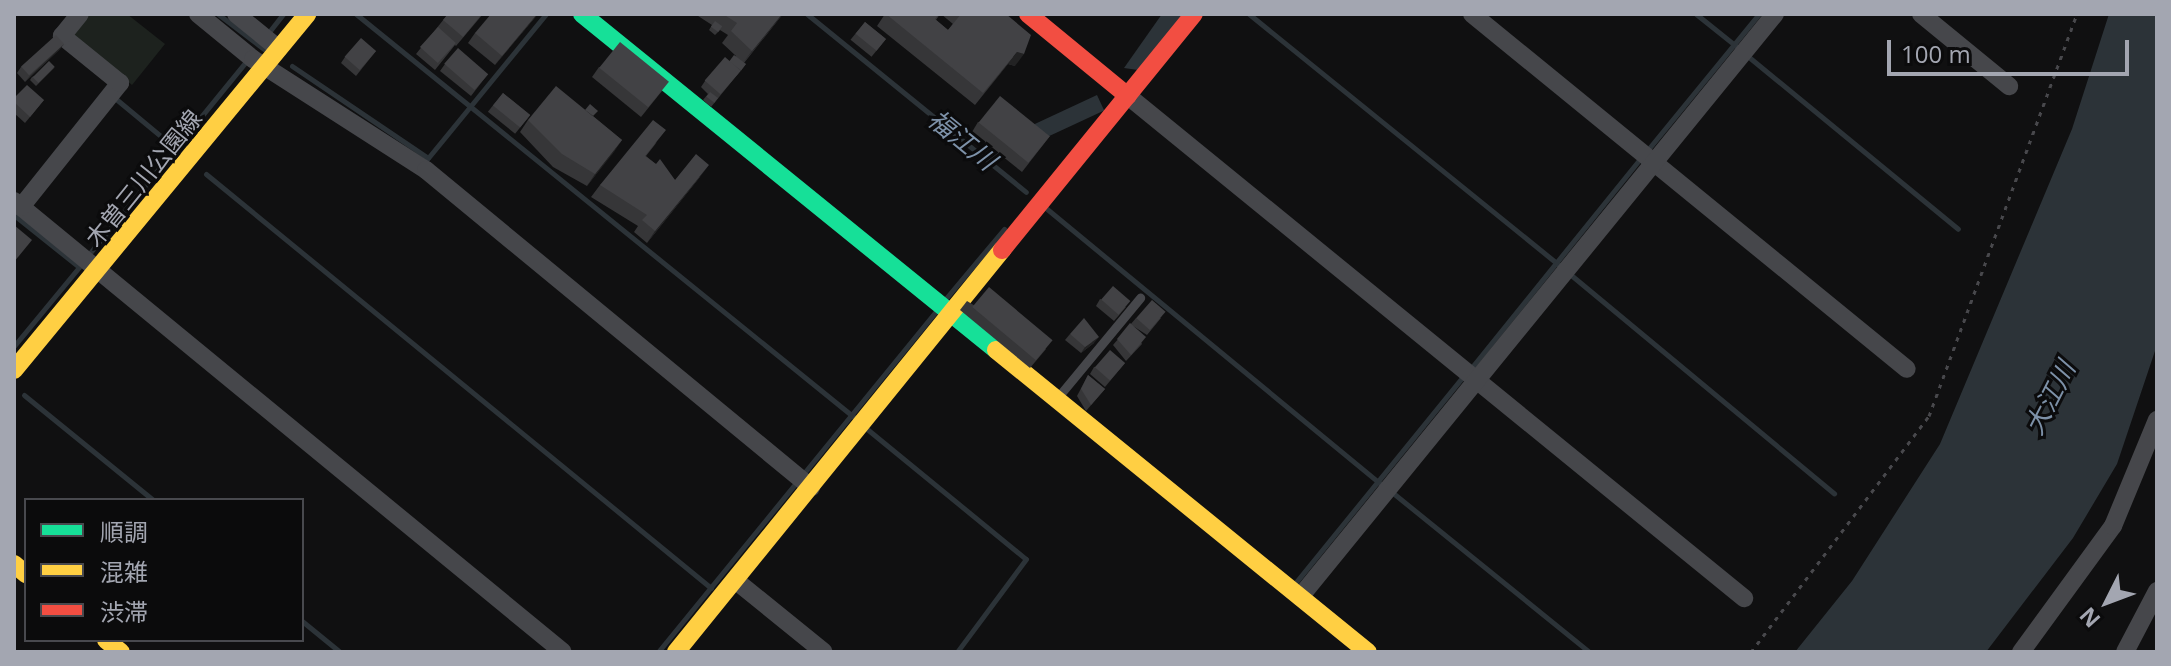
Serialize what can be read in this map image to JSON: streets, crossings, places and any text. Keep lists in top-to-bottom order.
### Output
{
  "streets": {
    "street": ["木曽三川公園線"]
  },
  "water": ["福江川", "大江川"],
  "legend": ["順調", "混雑", "渋滞"],
  "scale_bar": "100 m",
  "north": "bottom left"
}
